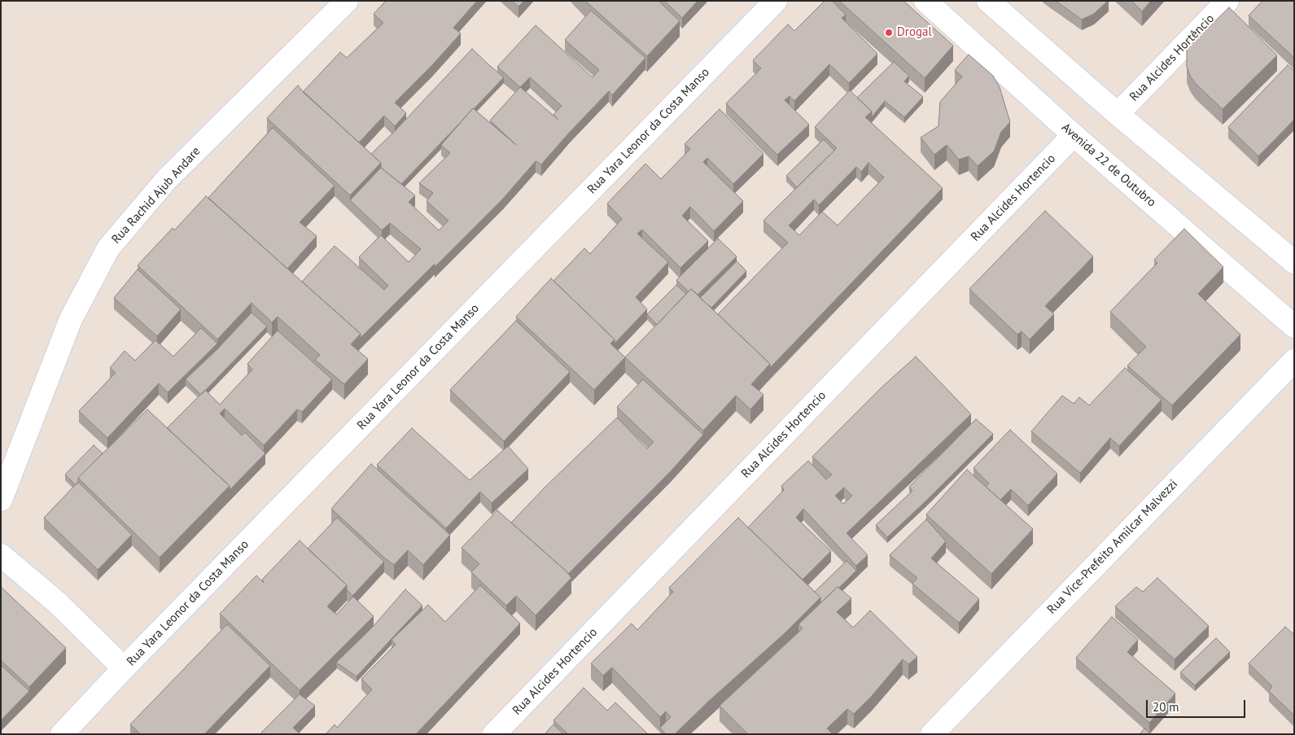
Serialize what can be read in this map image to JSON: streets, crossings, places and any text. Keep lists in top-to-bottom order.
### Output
{
  "streets": {
    "street": [
      "Rua Alcides Hortêncio",
      "Rua Yara Leonor da Costa Manso",
      "Avenida 22 de Outubro",
      "Rua Rachid Ajub Andare",
      "Rua Alcides Hortencio",
      "Rua Vice-Prefeito Amilcar Malvezzi"
    ]
  },
  "crossings": [
    ["Avenida 22 de Outubro", "Rua Alcides Hortencio"]
  ],
  "places": ["Drogal"],
  "scale_bar": "20 m"
}
